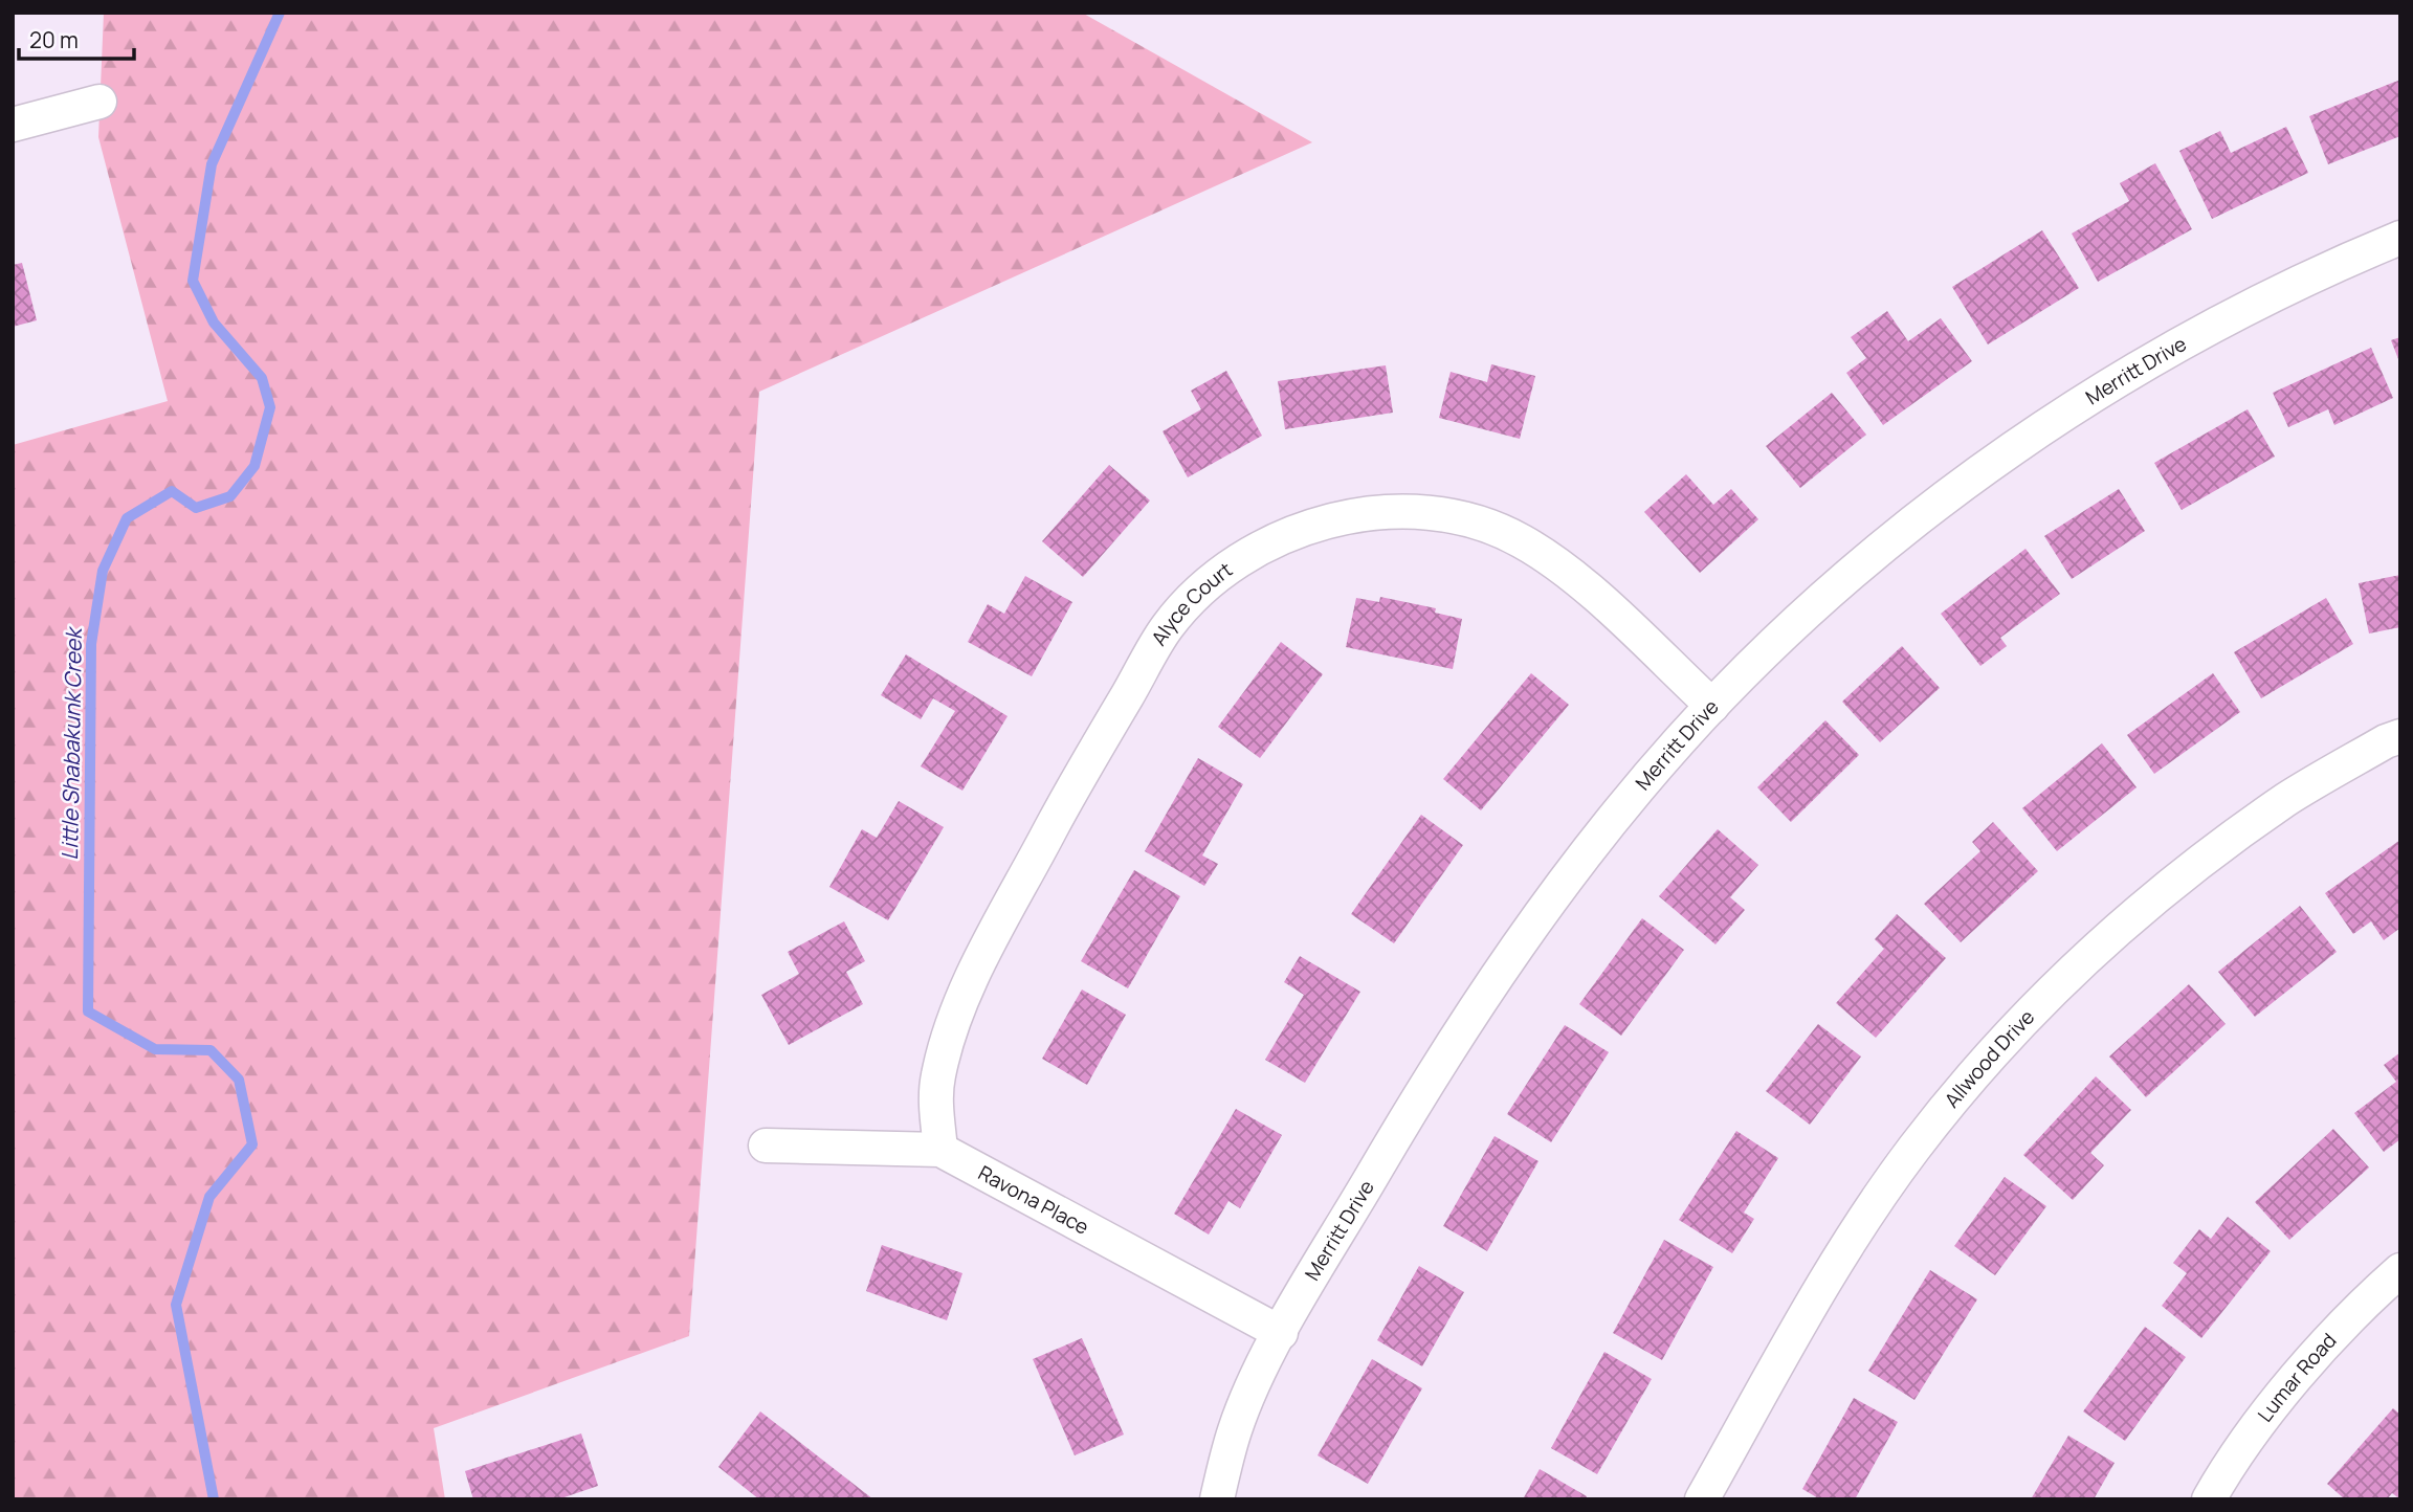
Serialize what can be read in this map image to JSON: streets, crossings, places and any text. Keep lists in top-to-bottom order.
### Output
{
  "streets": {
    "street": [
      "Merritt Drive",
      "Alyce Court",
      "Allwood Drive",
      "Ravona Place",
      "Lumar Road"
    ]
  },
  "crossings": [
    ["Merritt Drive", "Alyce Court"],
    ["Merritt Drive", "Ravona Place"],
    ["Alyce Court", "Ravona Place"]
  ],
  "water": ["Little Shabakunk Creek"],
  "scale_bar": "20 m"
}
